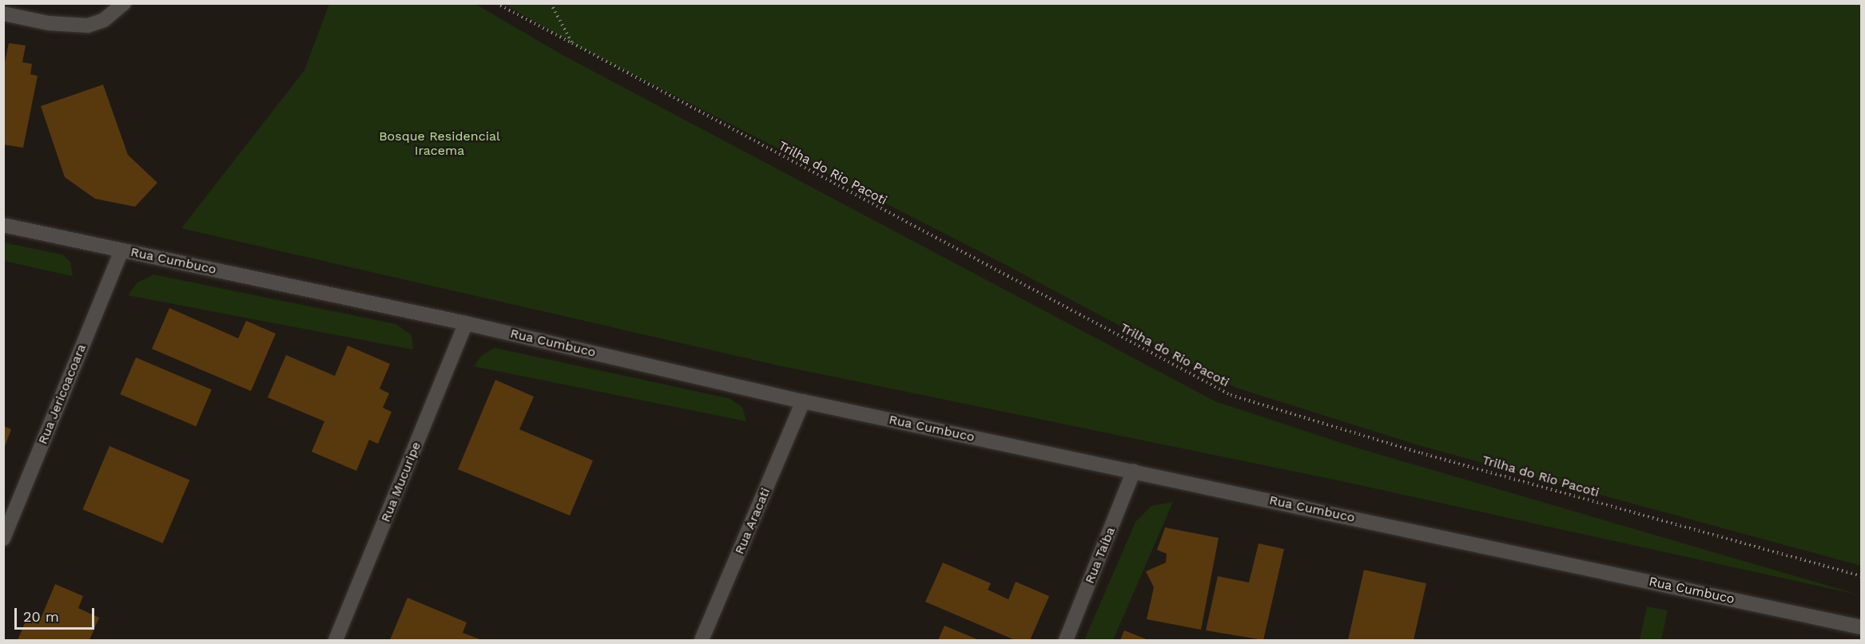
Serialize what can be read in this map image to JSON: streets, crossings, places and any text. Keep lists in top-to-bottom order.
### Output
{
  "streets": {
    "street": [
      "Rua Cumbuco",
      "Rua Jericoacoara",
      "Rua Mucuripe",
      "Rua Aracati",
      "Rua Taíba"
    ],
    "path": ["Trilha do Rio Pacoti"]
  },
  "crossings": [
    ["Rua Cumbuco", "Rua Jericoacoara"],
    ["Rua Cumbuco", "Rua Mucuripe"],
    ["Rua Cumbuco", "Rua Aracati"],
    ["Rua Cumbuco", "Rua Taíba"]
  ],
  "parks": ["Bosque Residencial Iracema"],
  "scale_bar": "20 m"
}
